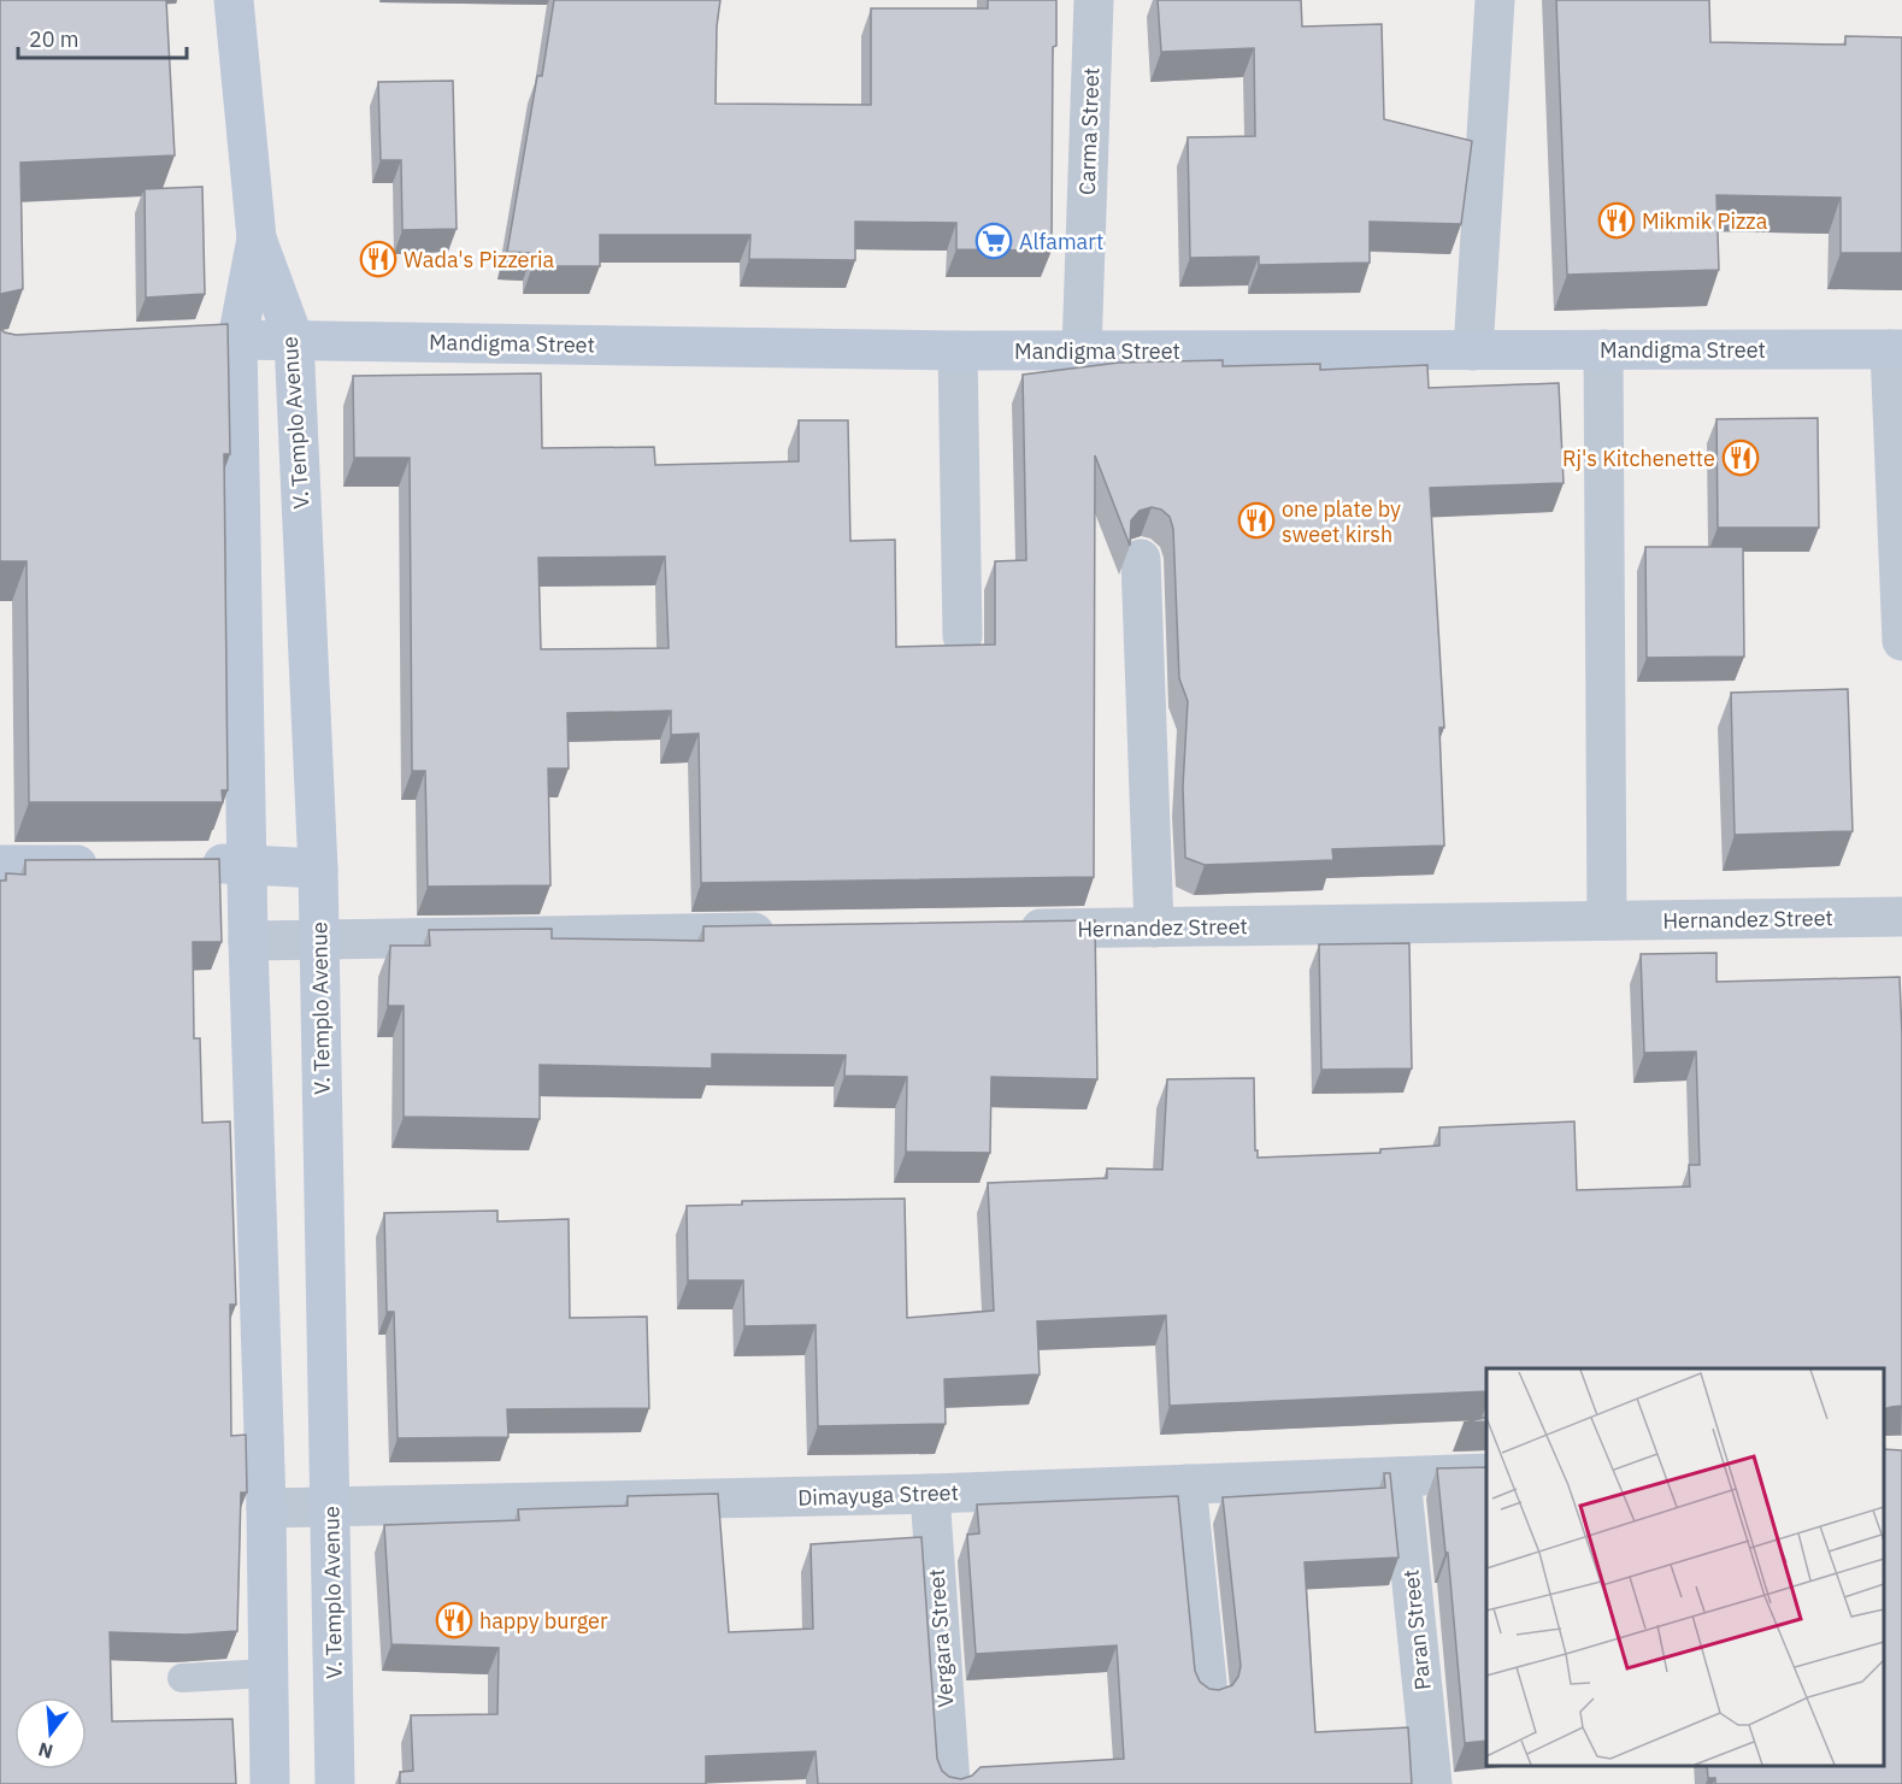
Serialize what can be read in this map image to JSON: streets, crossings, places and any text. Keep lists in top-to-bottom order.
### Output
{
  "streets": {
    "main road": ["Mandigma Street", "V. Templo Avenue"],
    "street": [
      "Carma Street",
      "Hernandez Street",
      "Dimayuga Street",
      "Paran Street",
      "Vergara Street"
    ]
  },
  "crossings": [
    ["Carma Street", "Mandigma Street"],
    ["Mandigma Street", "V. Templo Avenue"],
    ["V. Templo Avenue", "Dimayuga Street"],
    ["Dimayuga Street", "Paran Street"],
    ["Dimayuga Street", "Vergara Street"]
  ],
  "places": {
    "restaurant": [
      "Mikmik Pizza",
      "Wada's Pizzeria",
      "Rj's Kitchenette",
      "one plate by sweet kirsh",
      "happy burger"
    ],
    "supermarket": ["Alfamart"]
  },
  "scale_bar": "20 m",
  "north": "bottom"
}
